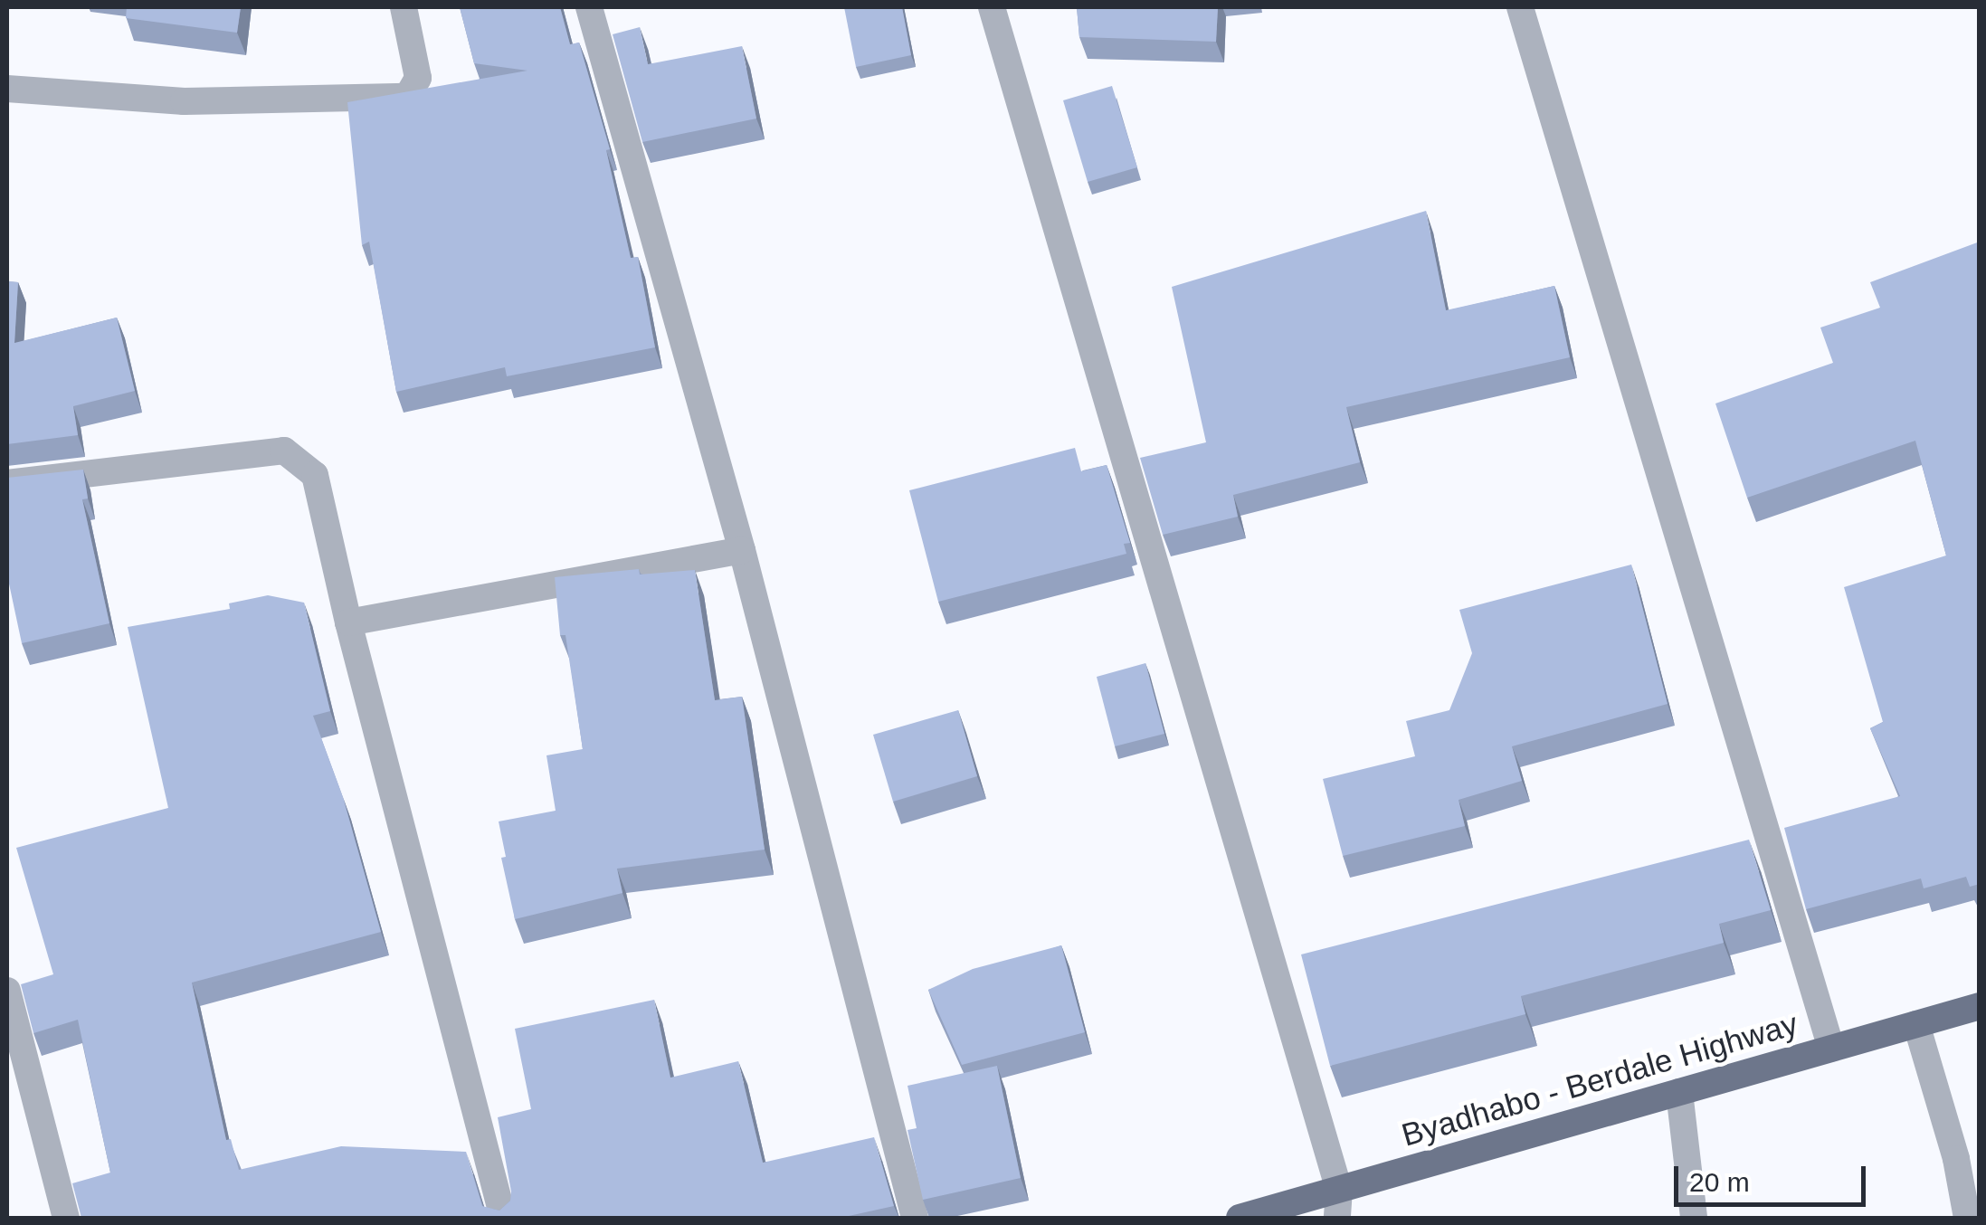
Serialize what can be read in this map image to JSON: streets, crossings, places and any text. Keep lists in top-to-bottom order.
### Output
{
  "streets": {
    "main road": ["Byadhabo - Berdale Highway"]
  },
  "scale_bar": "20 m"
}
